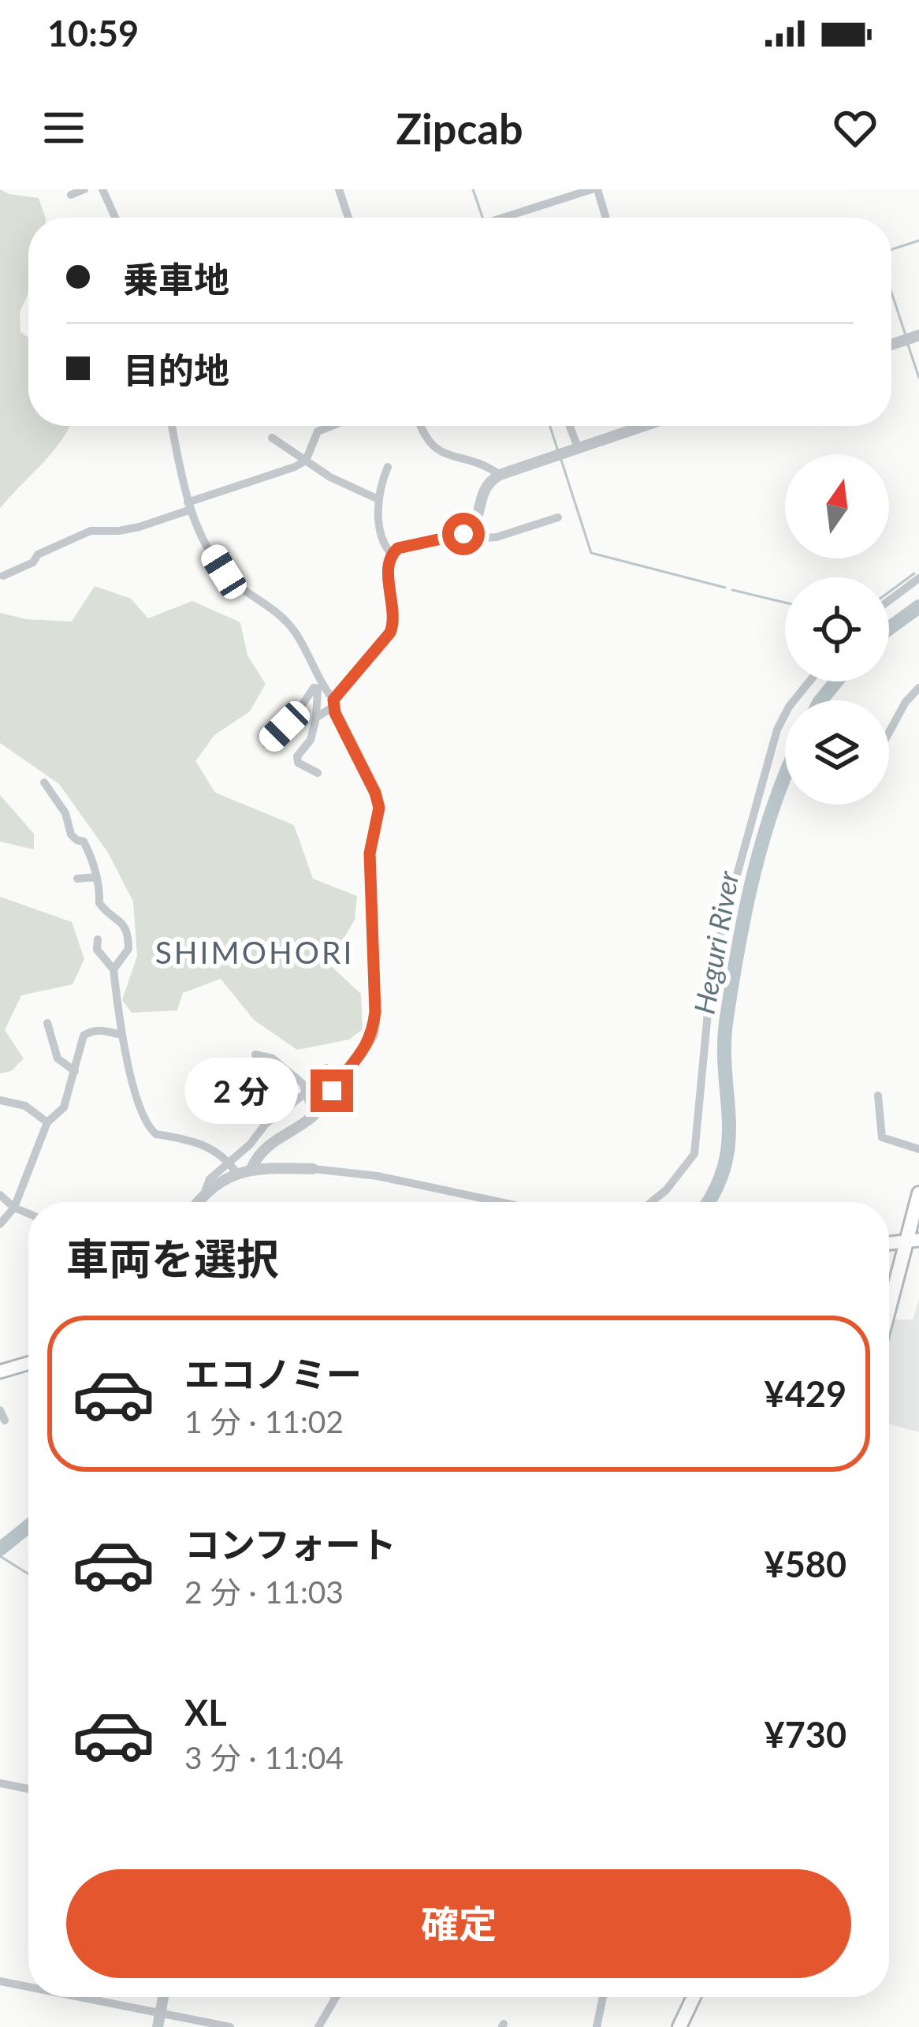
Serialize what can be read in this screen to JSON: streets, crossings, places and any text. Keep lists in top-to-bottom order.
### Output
{
  "districts": ["SHIMOHORI"],
  "water": ["Heguri River"],
  "north": "top",
  "page": {
    "status": "10:59",
    "header": "Zipcab",
    "banner": ["乗車地", "目的地"],
    "bubble": "2 分",
    "heading": "車両を選択",
    "list": [
      {
        "name": "エコノミー",
        "note": "1 分 · 11:02",
        "value": "¥429"
      },
      {
        "name": "コンフォート",
        "note": "2 分 · 11:03",
        "value": "¥580"
      },
      {
        "name": "XL",
        "note": "3 分 · 11:04",
        "value": "¥730"
      }
    ],
    "buttons": "確定"
  }
}
